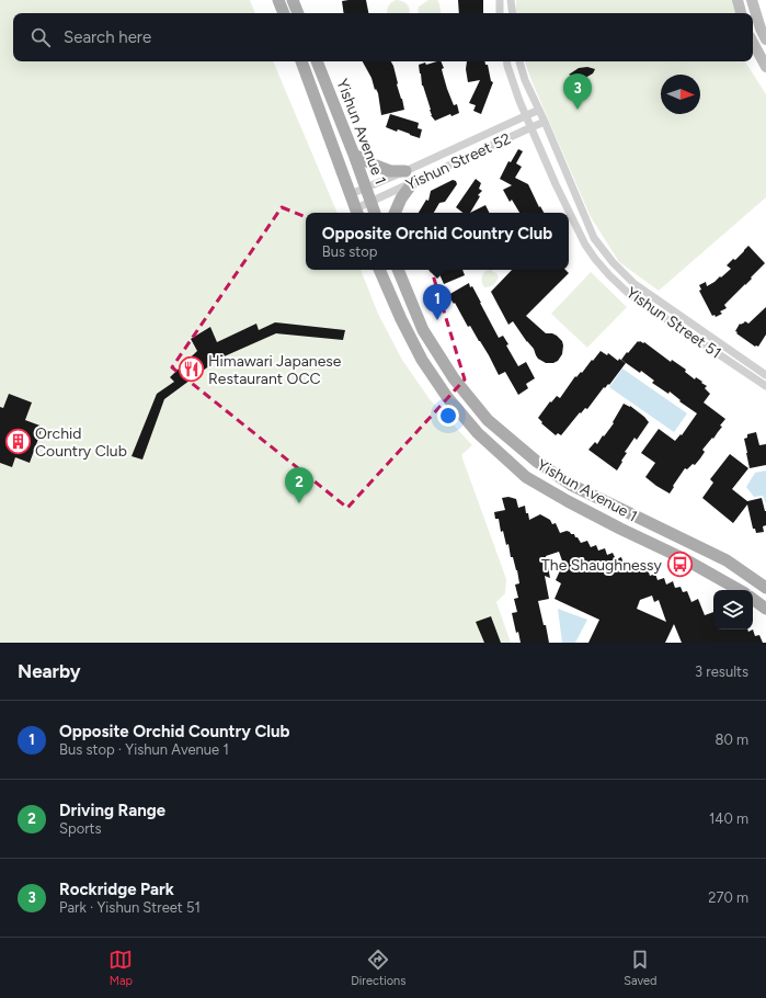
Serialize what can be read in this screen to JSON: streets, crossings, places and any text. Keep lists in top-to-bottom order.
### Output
{
  "streets": {
    "main road": ["Yishun Avenue 1"],
    "street": ["Yishun Street 52", "Yishun Street 51"]
  },
  "crossings": [
    ["Yishun Avenue 1", "Yishun Street 52"],
    ["Yishun Street 52", "Yishun Street 51"]
  ],
  "places": {
    "restaurant": ["Himawari Japanese Restaurant OCC"],
    "building": ["Orchid Country Club"],
    "bus stop": ["The Shaughnessy"]
  },
  "north": "right",
  "page": {
    "search": "Search here",
    "pins": ["3", "1", "2"],
    "popup": ["Opposite Orchid Country Club", "Bus stop"],
    "heading": ["Nearby", "3 results"],
    "list": [
      {
        "mark": "1",
        "name": "Opposite Orchid Country Club",
        "note": "Bus stop · Yishun Avenue 1",
        "value": "80 m"
      },
      {
        "mark": "2",
        "name": "Driving Range",
        "note": "Sports",
        "value": "140 m"
      },
      {
        "mark": "3",
        "name": "Rockridge Park",
        "note": "Park · Yishun Street 51",
        "value": "270 m"
      }
    ],
    "nav": ["Map", "Directions", "Saved"]
  }
}
